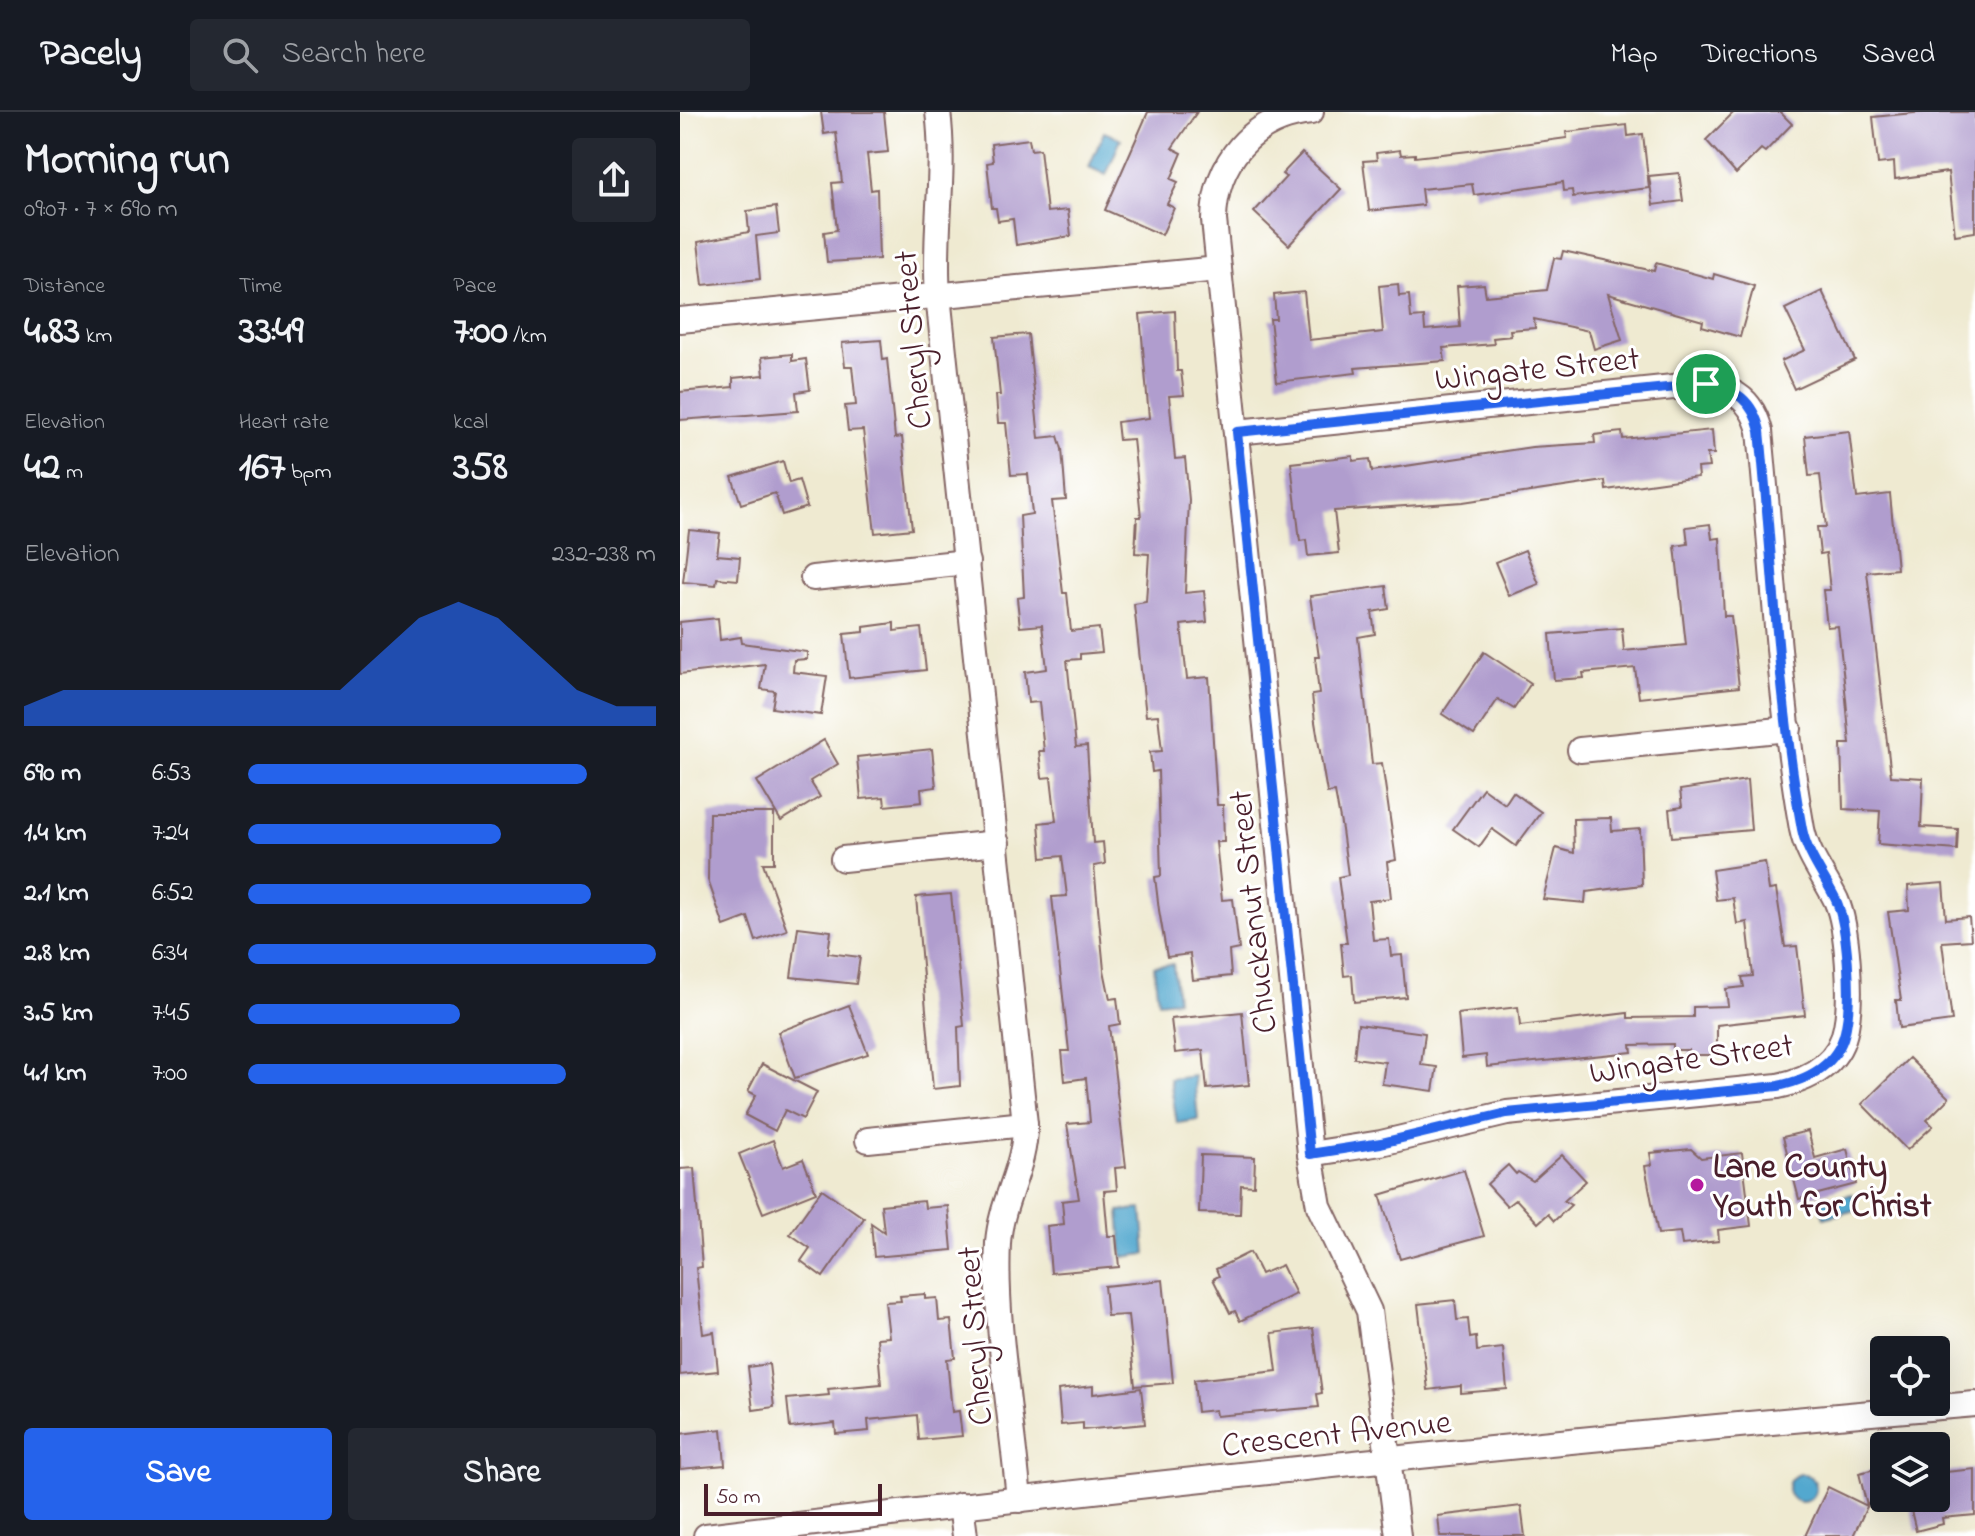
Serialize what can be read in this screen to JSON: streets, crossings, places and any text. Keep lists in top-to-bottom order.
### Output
{
  "streets": {
    "street": [
      "Cheryl Street",
      "Wingate Street",
      "Chuckanut Street",
      "Crescent Avenue"
    ]
  },
  "crossings": [
    ["Cheryl Street", "Crescent Avenue"],
    ["Wingate Street", "Chuckanut Street"],
    ["Chuckanut Street", "Crescent Avenue"]
  ],
  "places": ["Lane County Youth for Christ"],
  "scale_bar": "50 m",
  "page": {
    "header": "Pacely",
    "search": "Search here",
    "nav": ["Map", "Directions", "Saved"],
    "heading": ["Morning run", "09:07 · 7 × 690 m"],
    "stats": [
      ["Distance", "4.83 km"],
      ["Time", "33:49"],
      ["Pace", "7:00 /km"],
      ["Elevation", "42 m"],
      ["Heart rate", "167 bpm"],
      ["kcal", "358"]
    ],
    "chart": ["Elevation", "232–238 m"],
    "list": [
      {
        "name": "690 m",
        "note": "6:53"
      },
      {
        "name": "1.4 km",
        "note": "7:24"
      },
      {
        "name": "2.1 km",
        "note": "6:52"
      },
      {
        "name": "2.8 km",
        "note": "6:34"
      },
      {
        "name": "3.5 km",
        "note": "7:45"
      },
      {
        "name": "4.1 km",
        "note": "7:00"
      }
    ],
    "buttons": ["Save", "Share"],
    "scale": "50 m"
  }
}
